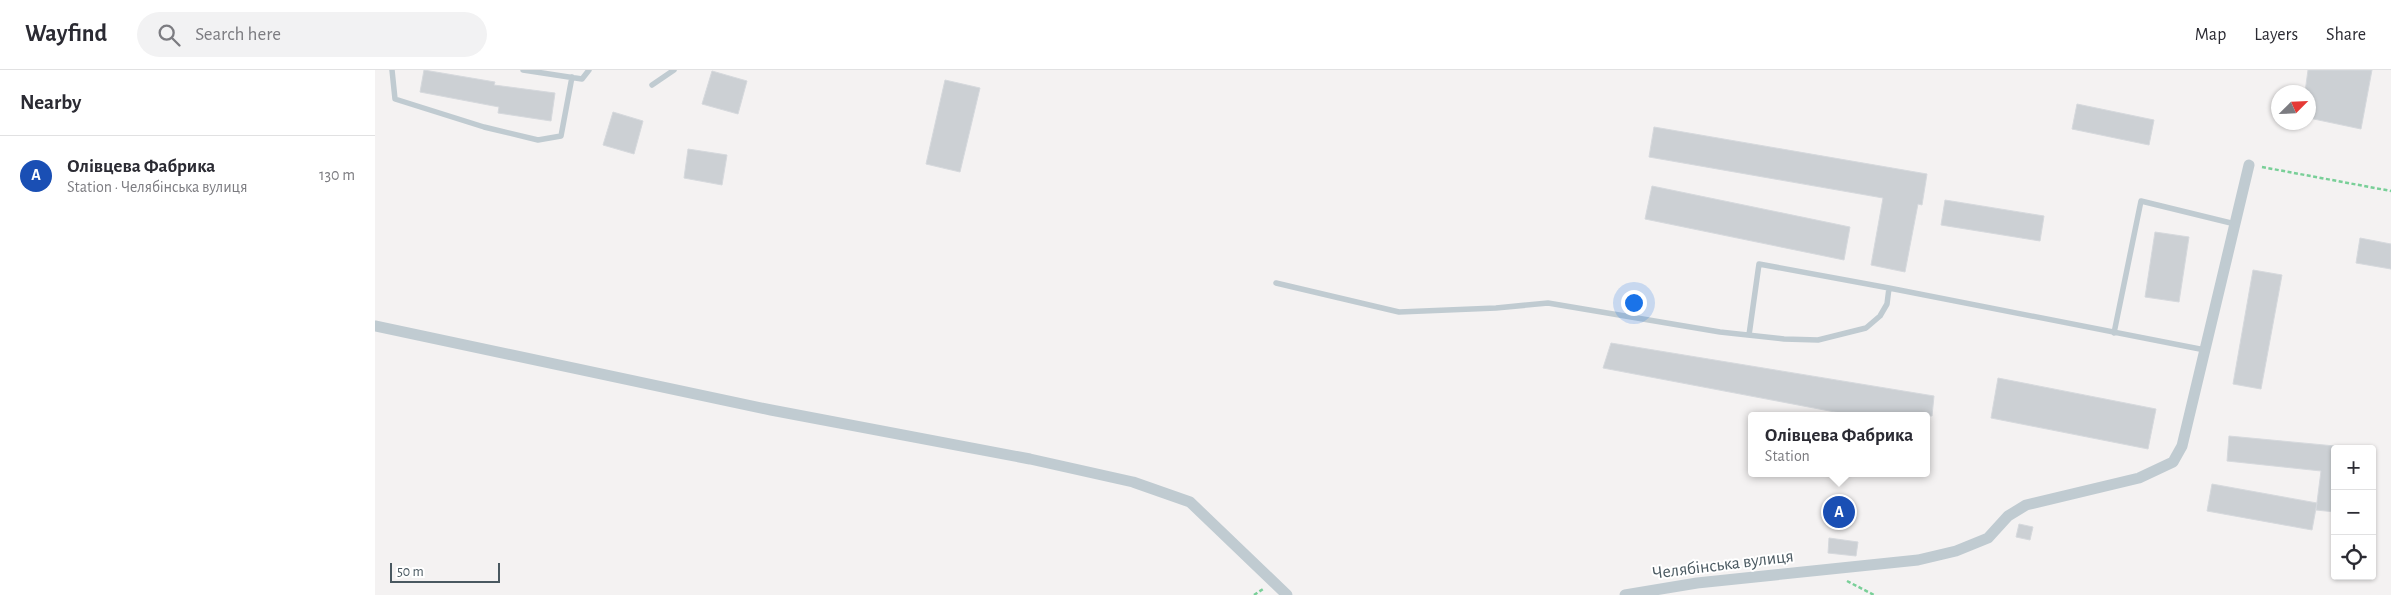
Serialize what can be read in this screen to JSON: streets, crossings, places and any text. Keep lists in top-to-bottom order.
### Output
{
  "streets": {
    "street": ["Челябінська вулиця"]
  },
  "scale_bar": "50 m",
  "north": "top right",
  "page": {
    "header": "Wayfind",
    "search": "Search here",
    "nav": ["Map", "Layers", "Share"],
    "heading": "Nearby",
    "list": [
      {
        "mark": "A",
        "name": "Олівцева Фабрика",
        "note": "Station · Челябінська вулиця",
        "value": "130 m"
      }
    ],
    "popup": ["Олівцева Фабрика", "Station"],
    "map_buttons": ["+", "−"],
    "pins": "A",
    "scale": "50 m"
  }
}
